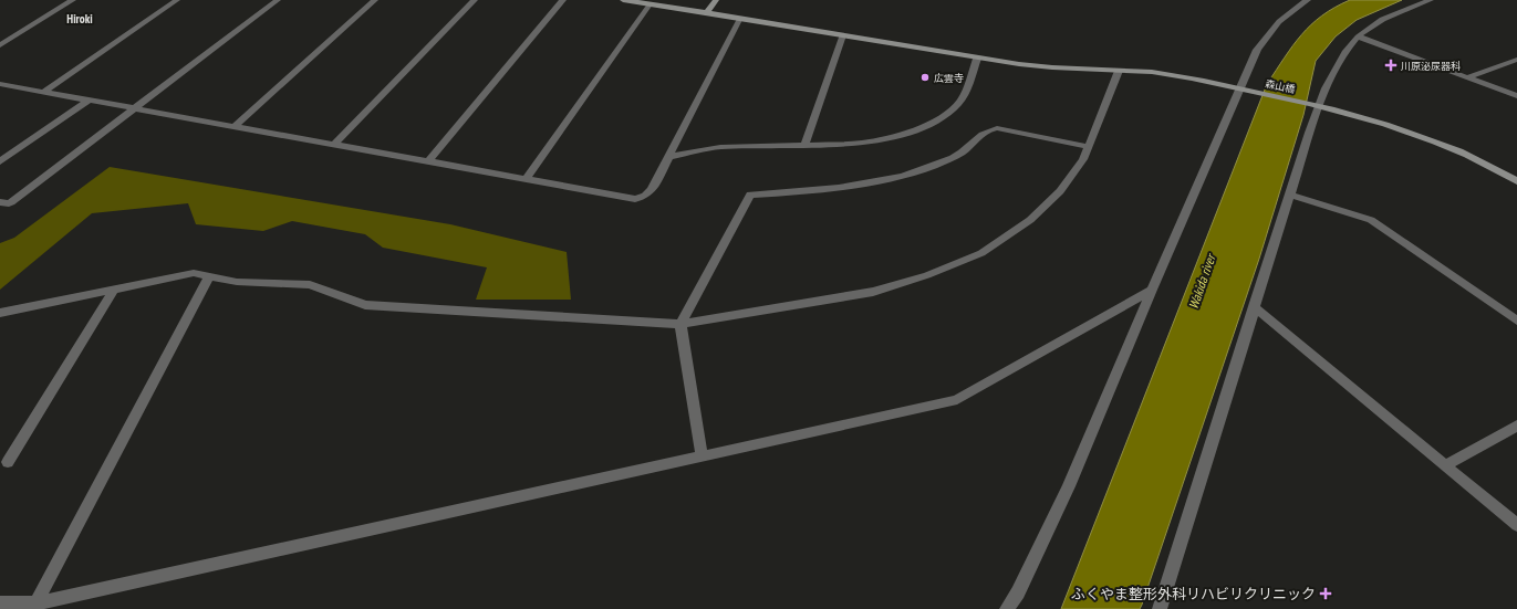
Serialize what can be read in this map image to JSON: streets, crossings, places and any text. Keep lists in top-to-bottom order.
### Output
{
  "streets": {
    "street": ["森山橋"]
  },
  "districts": ["Hiroki"],
  "water": ["Wakida river"],
  "places": {
    "health": ["川原泌尿器科", "ふくやま整形外科リハビリクリニック"],
    "other": ["広雲寺"]
  }
}
